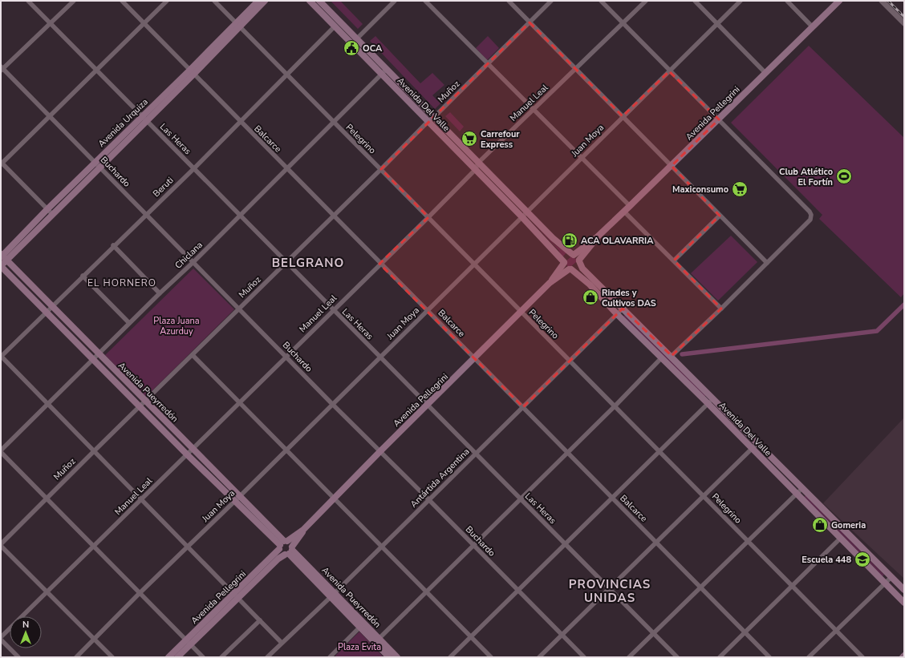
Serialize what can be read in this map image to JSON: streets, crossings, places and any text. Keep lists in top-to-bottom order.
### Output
{
  "streets": {
    "main road": [
      "Avenida Del Valle",
      "Avenida Pellegrini",
      "Avenida Urquiza",
      "Avenida Pueyrredón"
    ],
    "street": [
      "Muñoz",
      "Manuel Leal",
      "Las Heras",
      "Balcarce",
      "Pelegrino",
      "Juan Moya",
      "Buchardo",
      "Beruti",
      "Chiclana",
      "Antártida Argentina"
    ]
  },
  "crossings": [
    ["Muñoz", "Avenida Del Valle"],
    ["Muñoz", "Las Heras"],
    ["Muñoz", "Balcarce"],
    ["Muñoz", "Pelegrino"],
    ["Muñoz", "Buchardo"],
    ["Muñoz", "Avenida Pueyrredón"],
    ["Manuel Leal", "Avenida Del Valle"],
    ["Manuel Leal", "Las Heras"],
    ["Manuel Leal", "Balcarce"],
    ["Manuel Leal", "Pelegrino"],
    ["Manuel Leal", "Buchardo"],
    ["Manuel Leal", "Avenida Pueyrredón"],
    ["Avenida Del Valle", "Avenida Pellegrini"],
    ["Avenida Del Valle", "Juan Moya"],
    ["Avenida Del Valle", "Beruti"],
    ["Avenida Del Valle", "Chiclana"],
    ["Avenida Del Valle", "Antártida Argentina"],
    ["Avenida Pellegrini", "Las Heras"],
    ["Avenida Pellegrini", "Balcarce"],
    ["Avenida Pellegrini", "Pelegrino"],
    ["Avenida Pellegrini", "Buchardo"],
    ["Avenida Pellegrini", "Avenida Pueyrredón"],
    ["Avenida Urquiza", "Las Heras"],
    ["Avenida Urquiza", "Balcarce"],
    ["Avenida Urquiza", "Pelegrino"],
    ["Avenida Urquiza", "Buchardo"],
    ["Avenida Urquiza", "Avenida Pueyrredón"],
    ["Las Heras", "Juan Moya"],
    ["Las Heras", "Beruti"],
    ["Las Heras", "Chiclana"],
    ["Las Heras", "Antártida Argentina"],
    ["Balcarce", "Juan Moya"],
    ["Balcarce", "Beruti"],
    ["Balcarce", "Chiclana"],
    ["Balcarce", "Antártida Argentina"],
    ["Pelegrino", "Juan Moya"],
    ["Pelegrino", "Beruti"],
    ["Pelegrino", "Chiclana"],
    ["Pelegrino", "Antártida Argentina"],
    ["Juan Moya", "Buchardo"],
    ["Juan Moya", "Avenida Pueyrredón"],
    ["Buchardo", "Beruti"],
    ["Buchardo", "Chiclana"],
    ["Buchardo", "Antártida Argentina"],
    ["Beruti", "Avenida Pueyrredón"],
    ["Chiclana", "Avenida Pueyrredón"],
    ["Avenida Pueyrredón", "Antártida Argentina"]
  ],
  "districts": ["BELGRANO", "EL HORNERO", "PROVINCIAS UNIDAS"],
  "parks": ["Plaza Juana Azurduy", "Plaza Evita"],
  "places": {
    "public building": ["OCA"],
    "supermarket": ["Carrefour Express", "Maxiconsumo"],
    "sports": ["Club Atlético El Fortín"],
    "fuel station": ["ACA OLAVARRIA"],
    "shop": ["Rindes y Cultivos DAS", "Gomeria"],
    "school or university": ["Escuela 448"]
  },
  "north": "top"
}
